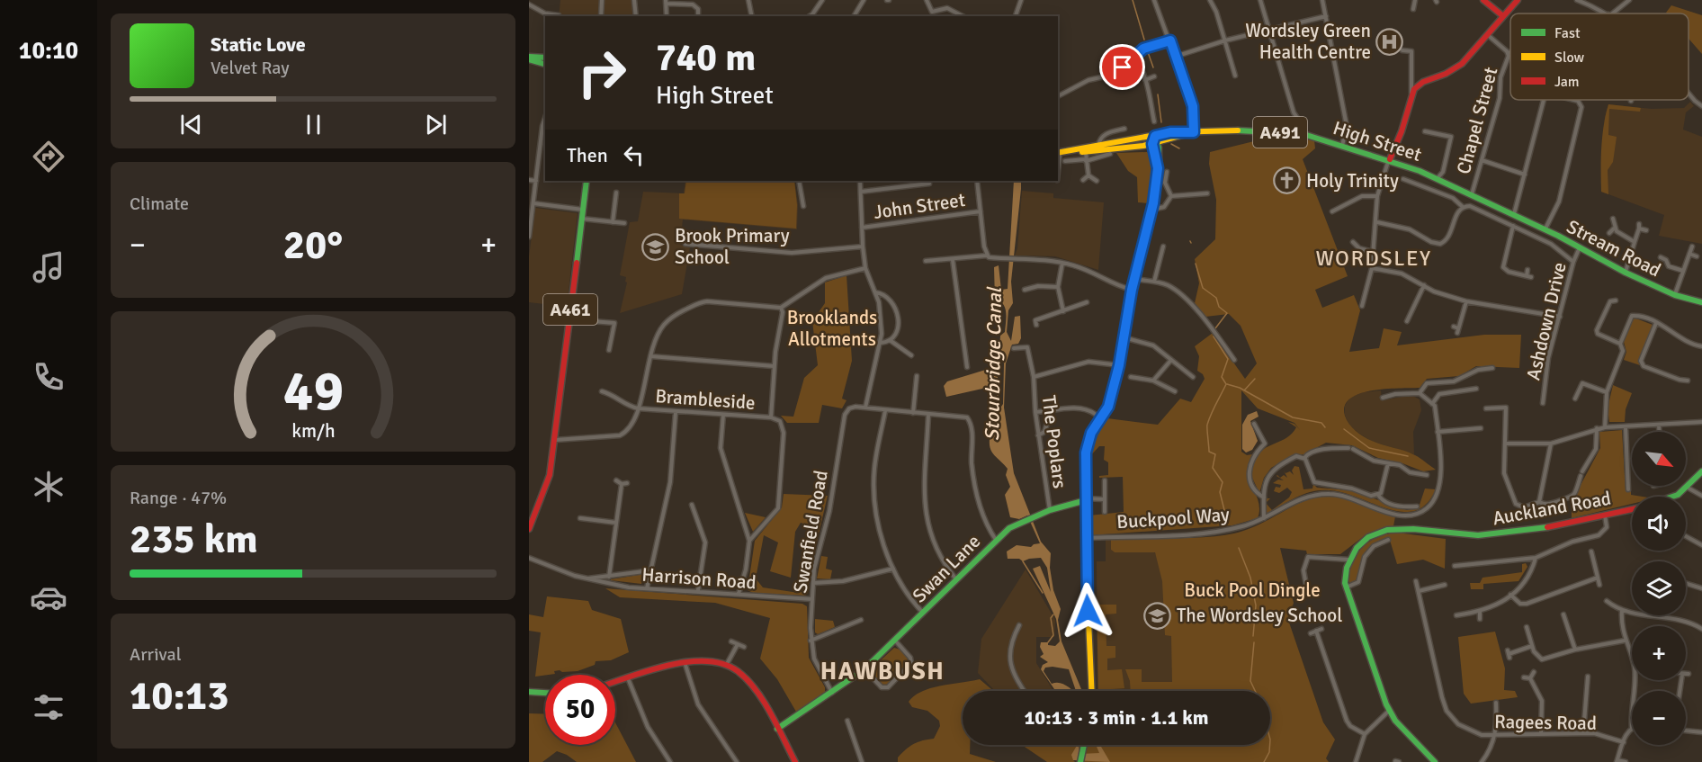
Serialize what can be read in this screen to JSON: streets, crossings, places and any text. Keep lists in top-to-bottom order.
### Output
{
  "streets": {
    "main road": [
      "A491",
      "High Street",
      "Stream Road",
      "A461",
      "Auckland Road",
      "Swan Lane"
    ],
    "street": [
      "Chapel Street",
      "John Street",
      "Ashdown Drive",
      "Brambleside",
      "The Poplars",
      "Buckpool Way",
      "Swanfield Road",
      "Harrison Road",
      "Ragees Road"
    ]
  },
  "crossings": [
    ["Chapel Street", "High Street"],
    ["High Street", "Stream Road"],
    ["Stream Road", "Ashdown Drive"],
    ["The Poplars", "Swan Lane"],
    ["Swanfield Road", "Swan Lane"],
    ["Swanfield Road", "Harrison Road"]
  ],
  "districts": ["WORDSLEY", "HAWBUSH"],
  "water": ["Stourbridge Canal"],
  "parks": ["Brooklands Allotments", "Buck Pool Dingle"],
  "places": {
    "hospital": ["Wordsley Green Health Centre"],
    "church": ["Holy Trinity"],
    "school or university": ["Brook Primary School", "The Wordsley School"]
  },
  "legend": ["Fast", "Slow", "Jam"],
  "north": "bottom right",
  "page": {
    "tabs": "10:10",
    "turn": ["740 m", "High Street"],
    "song": ["Static Love", "Velvet Ray"],
    "then": "Then",
    "tile": [
      "Climate",
      ["Range · 47%", "235 km"],
      ["Arrival", "10:13"]
    ],
    "heat": ["−", "20°", "+"],
    "map_buttons": ["+", "−"],
    "limit": "50",
    "trip": "10:13 · 3 min · 1.1 km",
    "gauge": ["49", "km/h"]
  }
}
